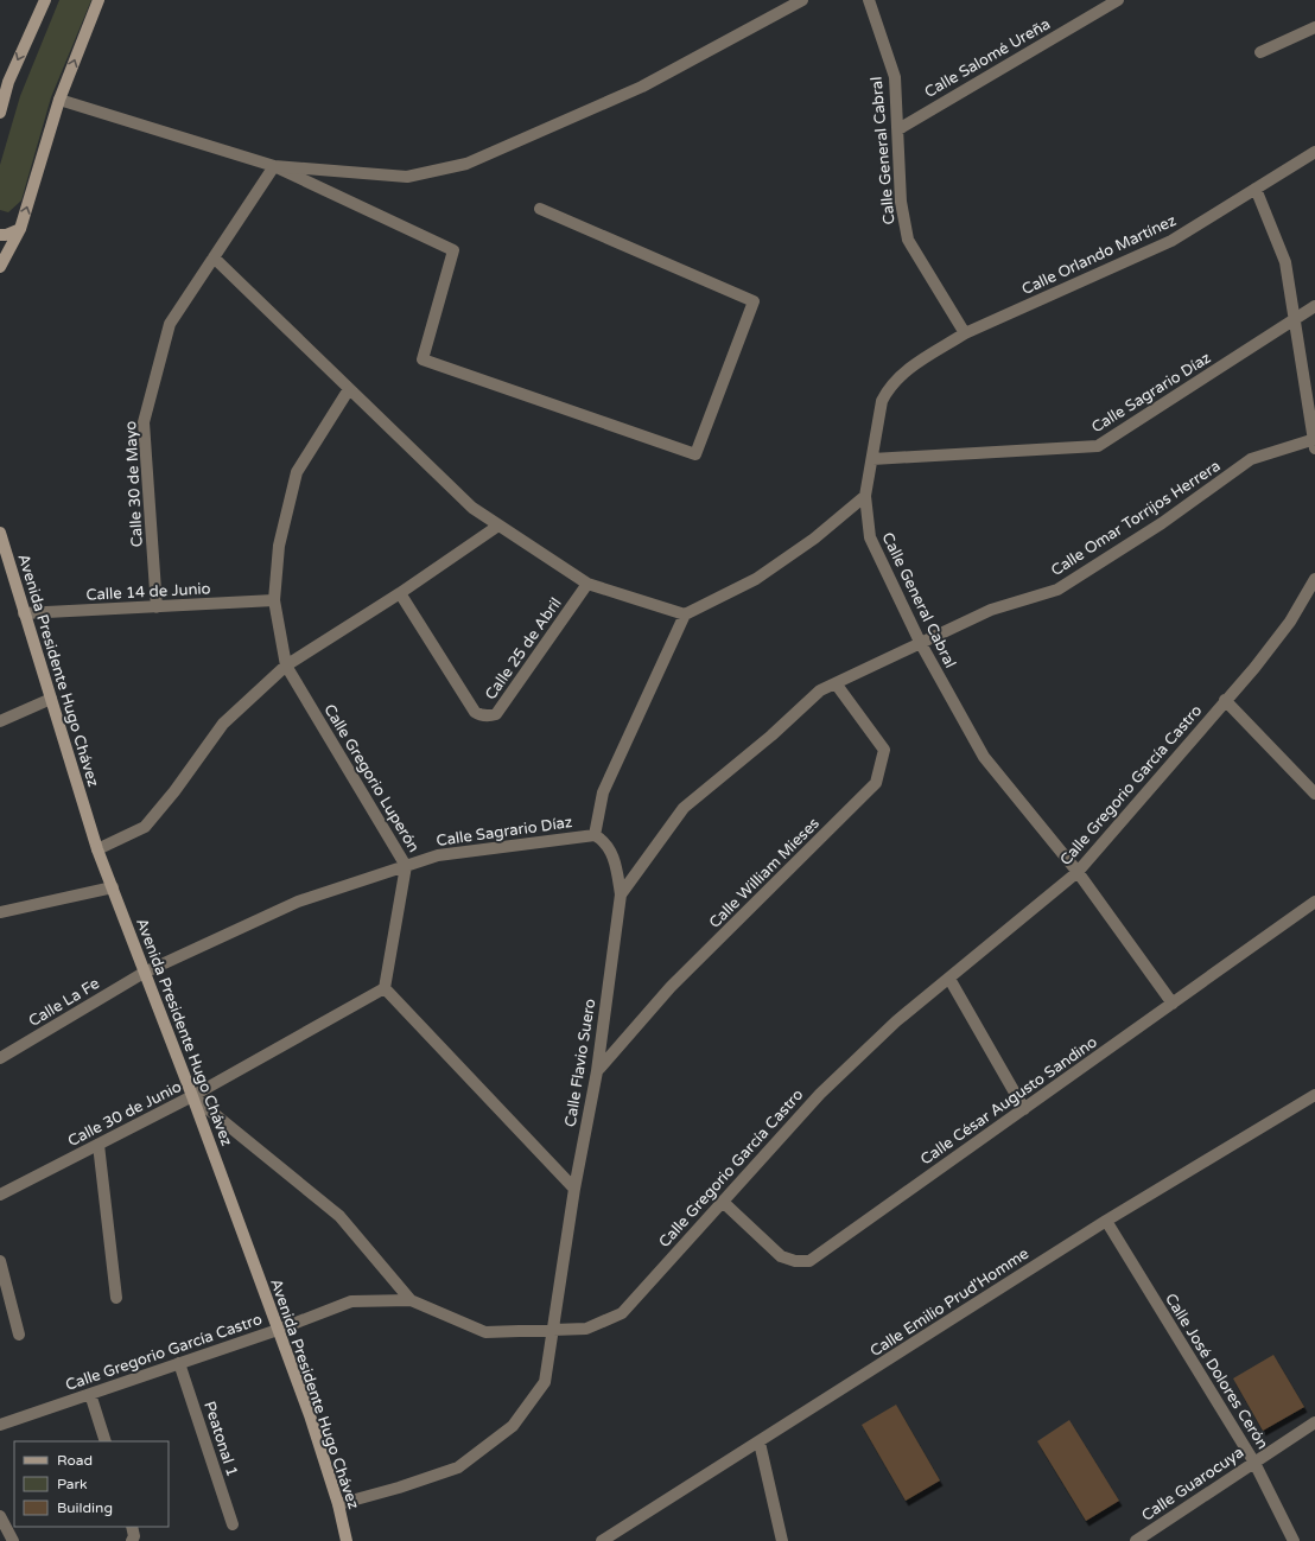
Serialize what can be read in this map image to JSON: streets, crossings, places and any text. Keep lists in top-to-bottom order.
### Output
{
  "streets": {
    "main road": ["Avenida Presidente Hugo Chávez"],
    "street": [
      "Calle Salomé Ureña",
      "Calle General Cabral",
      "Calle Orlando Martínez",
      "Calle Sagrario Díaz",
      "Calle 30 de Mayo",
      "Calle Omar Torrijos Herrera",
      "Calle 14 de Junio",
      "Calle 25 de Abril",
      "Calle Gregorio Luperón",
      "Calle Gregorio García Castro",
      "Calle William Mieses",
      "Calle La Fe",
      "Calle Flavio Suero",
      "Calle César Augusto Sandino",
      "Calle 30 de Junio",
      "Calle Emilio Prud'Homme",
      "Calle José Dolores Cerón",
      "Peatonal 1",
      "Calle Guarocuya"
    ]
  },
  "crossings": [
    ["Calle Salomé Ureña", "Calle General Cabral"],
    ["Calle General Cabral", "Calle Orlando Martínez"],
    ["Calle General Cabral", "Calle Sagrario Díaz"],
    ["Calle General Cabral", "Calle Omar Torrijos Herrera"],
    ["Calle General Cabral", "Calle Gregorio García Castro"],
    ["Calle General Cabral", "Calle Flavio Suero"],
    ["Calle General Cabral", "Calle César Augusto Sandino"],
    ["Calle Sagrario Díaz", "Avenida Presidente Hugo Chávez"],
    ["Calle Sagrario Díaz", "Calle Gregorio Luperón"],
    ["Calle Sagrario Díaz", "Calle La Fe"],
    ["Calle 30 de Mayo", "Calle 14 de Junio"],
    ["Calle Omar Torrijos Herrera", "Calle Flavio Suero"],
    ["Calle 14 de Junio", "Avenida Presidente Hugo Chávez"],
    ["Calle 14 de Junio", "Calle Gregorio Luperón"],
    ["Avenida Presidente Hugo Chávez", "Calle Gregorio García Castro"],
    ["Avenida Presidente Hugo Chávez", "Calle La Fe"],
    ["Avenida Presidente Hugo Chávez", "Calle Flavio Suero"],
    ["Avenida Presidente Hugo Chávez", "Calle 30 de Junio"],
    ["Calle Gregorio Luperón", "Calle 30 de Junio"],
    ["Calle Gregorio García Castro", "Calle Flavio Suero"],
    ["Calle Gregorio García Castro", "Calle César Augusto Sandino"],
    ["Calle Gregorio García Castro", "Peatonal 1"],
    ["Calle William Mieses", "Calle Flavio Suero"],
    ["Calle Emilio Prud'Homme", "Calle José Dolores Cerón"],
    ["Calle José Dolores Cerón", "Calle Guarocuya"]
  ],
  "legend": ["Road", "Park", "Building"]
}
